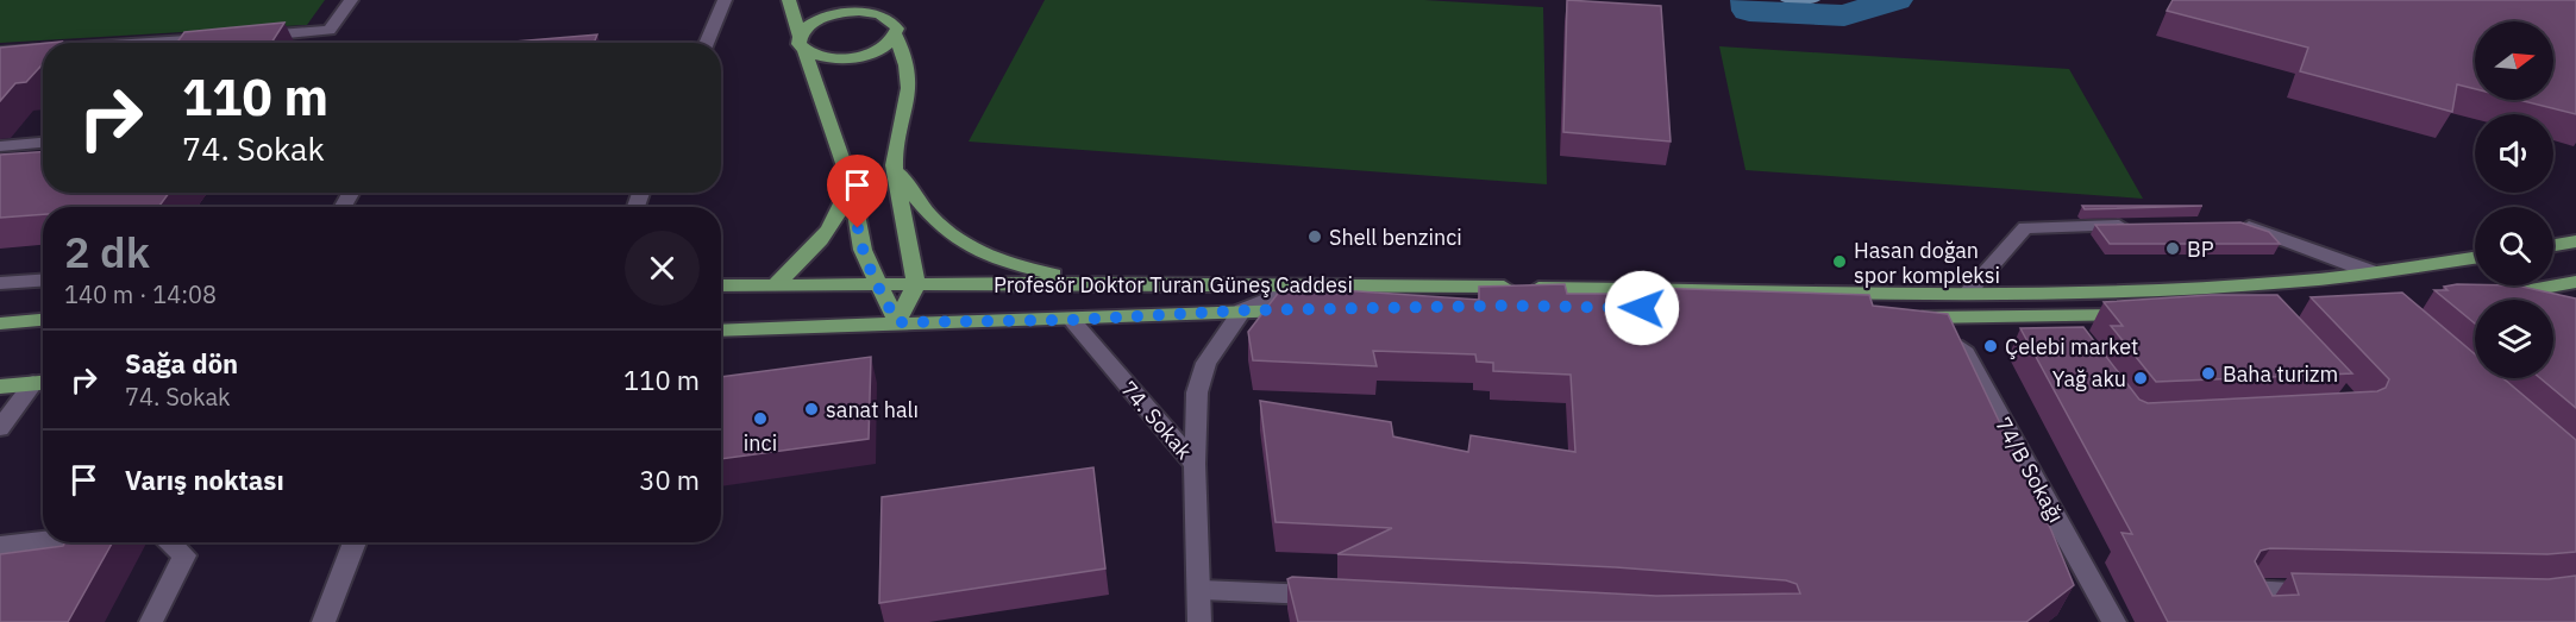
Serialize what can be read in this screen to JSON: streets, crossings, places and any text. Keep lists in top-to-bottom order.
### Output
{
  "streets": {
    "main road": ["Profesör Doktor Turan Güneş Caddesi"],
    "street": ["74. Sokak", "74/B Sokağı"]
  },
  "crossings": [
    ["Profesör Doktor Turan Güneş Caddesi", "74. Sokak"]
  ],
  "places": [
    "Shell benzinci",
    "BP",
    "Hasan doğan spor kompleksi",
    "Çelebi market",
    "Baha turizm",
    "Yağ aku",
    "sanat halı",
    "inci"
  ],
  "north": "right",
  "page": {
    "turn": ["110 m", "74. Sokak"],
    "heading": ["2 dk", "140 m · 14:08"],
    "list": [
      {
        "name": "Sağa dön",
        "note": "74. Sokak",
        "value": "110 m"
      },
      {
        "name": "Varış noktası",
        "value": "30 m"
      }
    ]
  }
}
